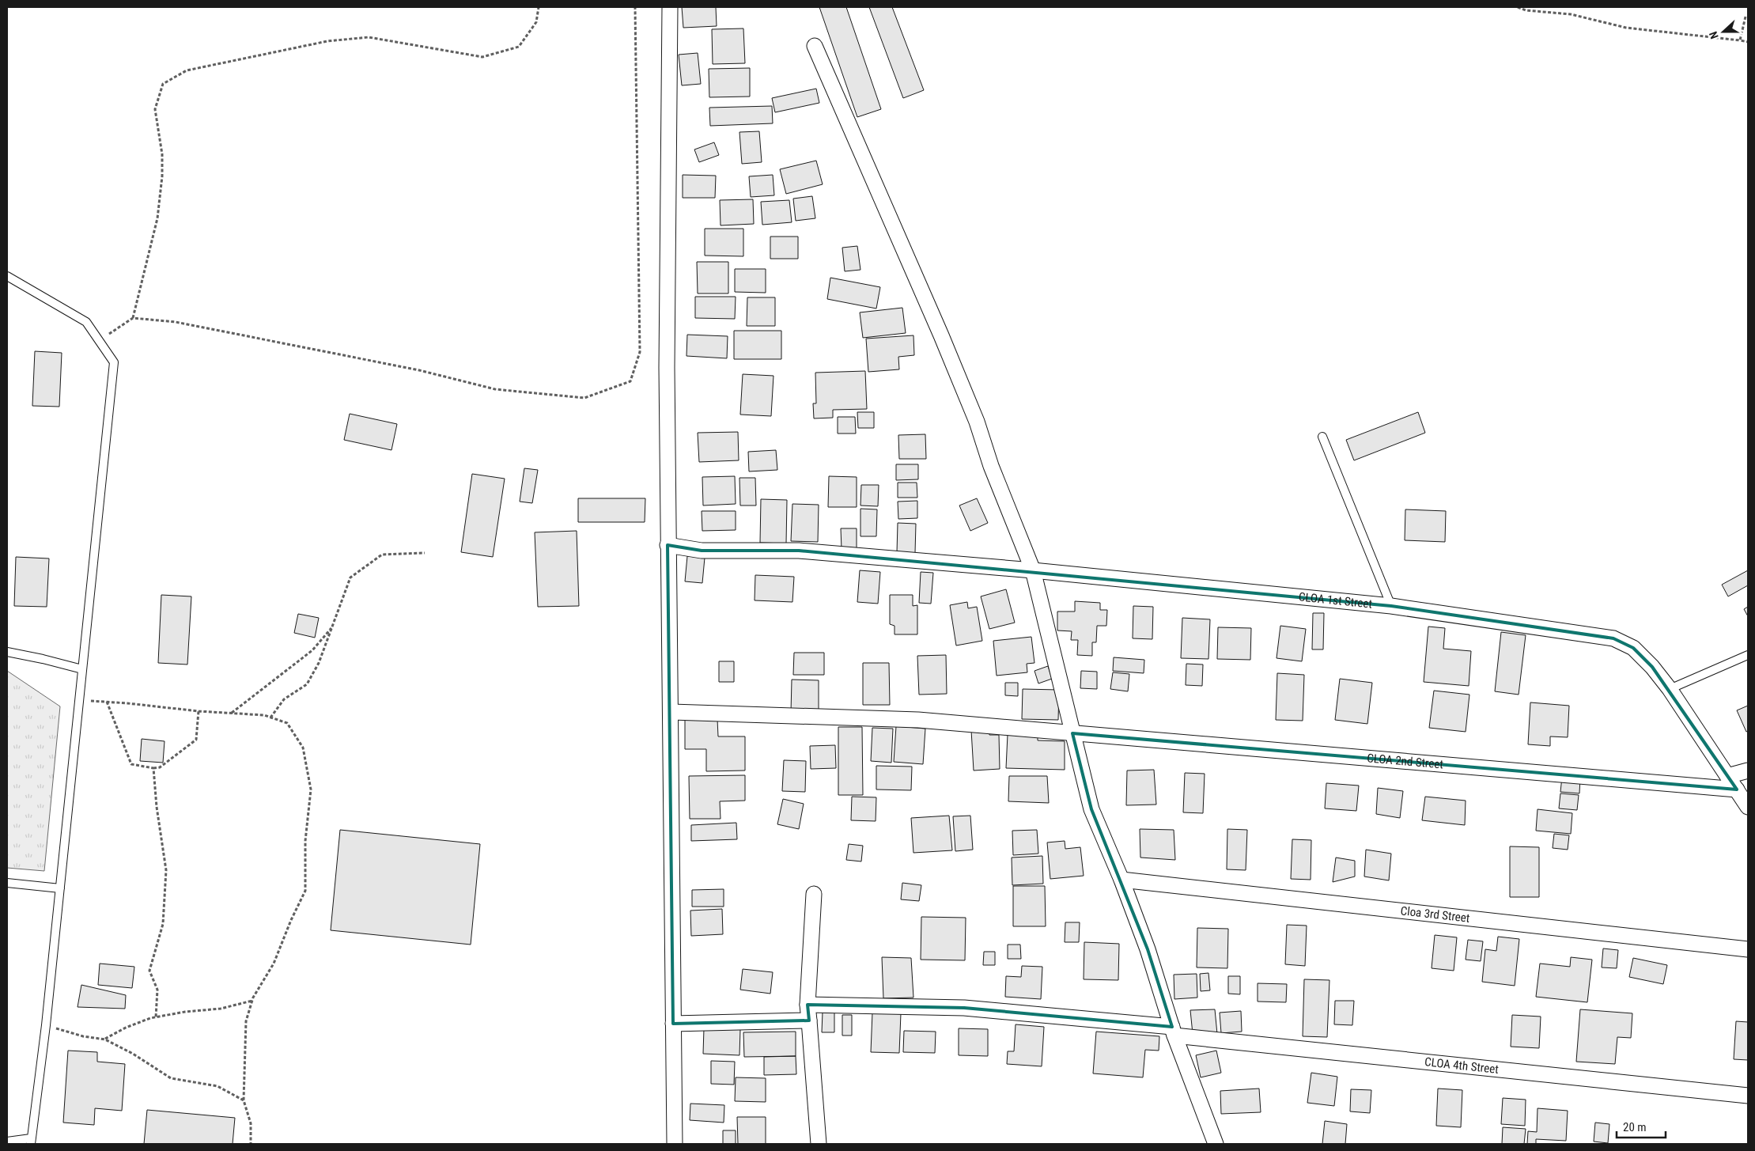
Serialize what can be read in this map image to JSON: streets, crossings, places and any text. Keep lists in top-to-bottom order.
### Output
{
  "streets": {
    "street": [
      "CLOA 1st Street",
      "CLOA 2nd Street",
      "Cloa 3rd Street",
      "CLOA 4th Street"
    ]
  },
  "crossings": [
    ["CLOA 1st Street", "CLOA 2nd Street"]
  ],
  "scale_bar": "20 m",
  "north": "left"
}
